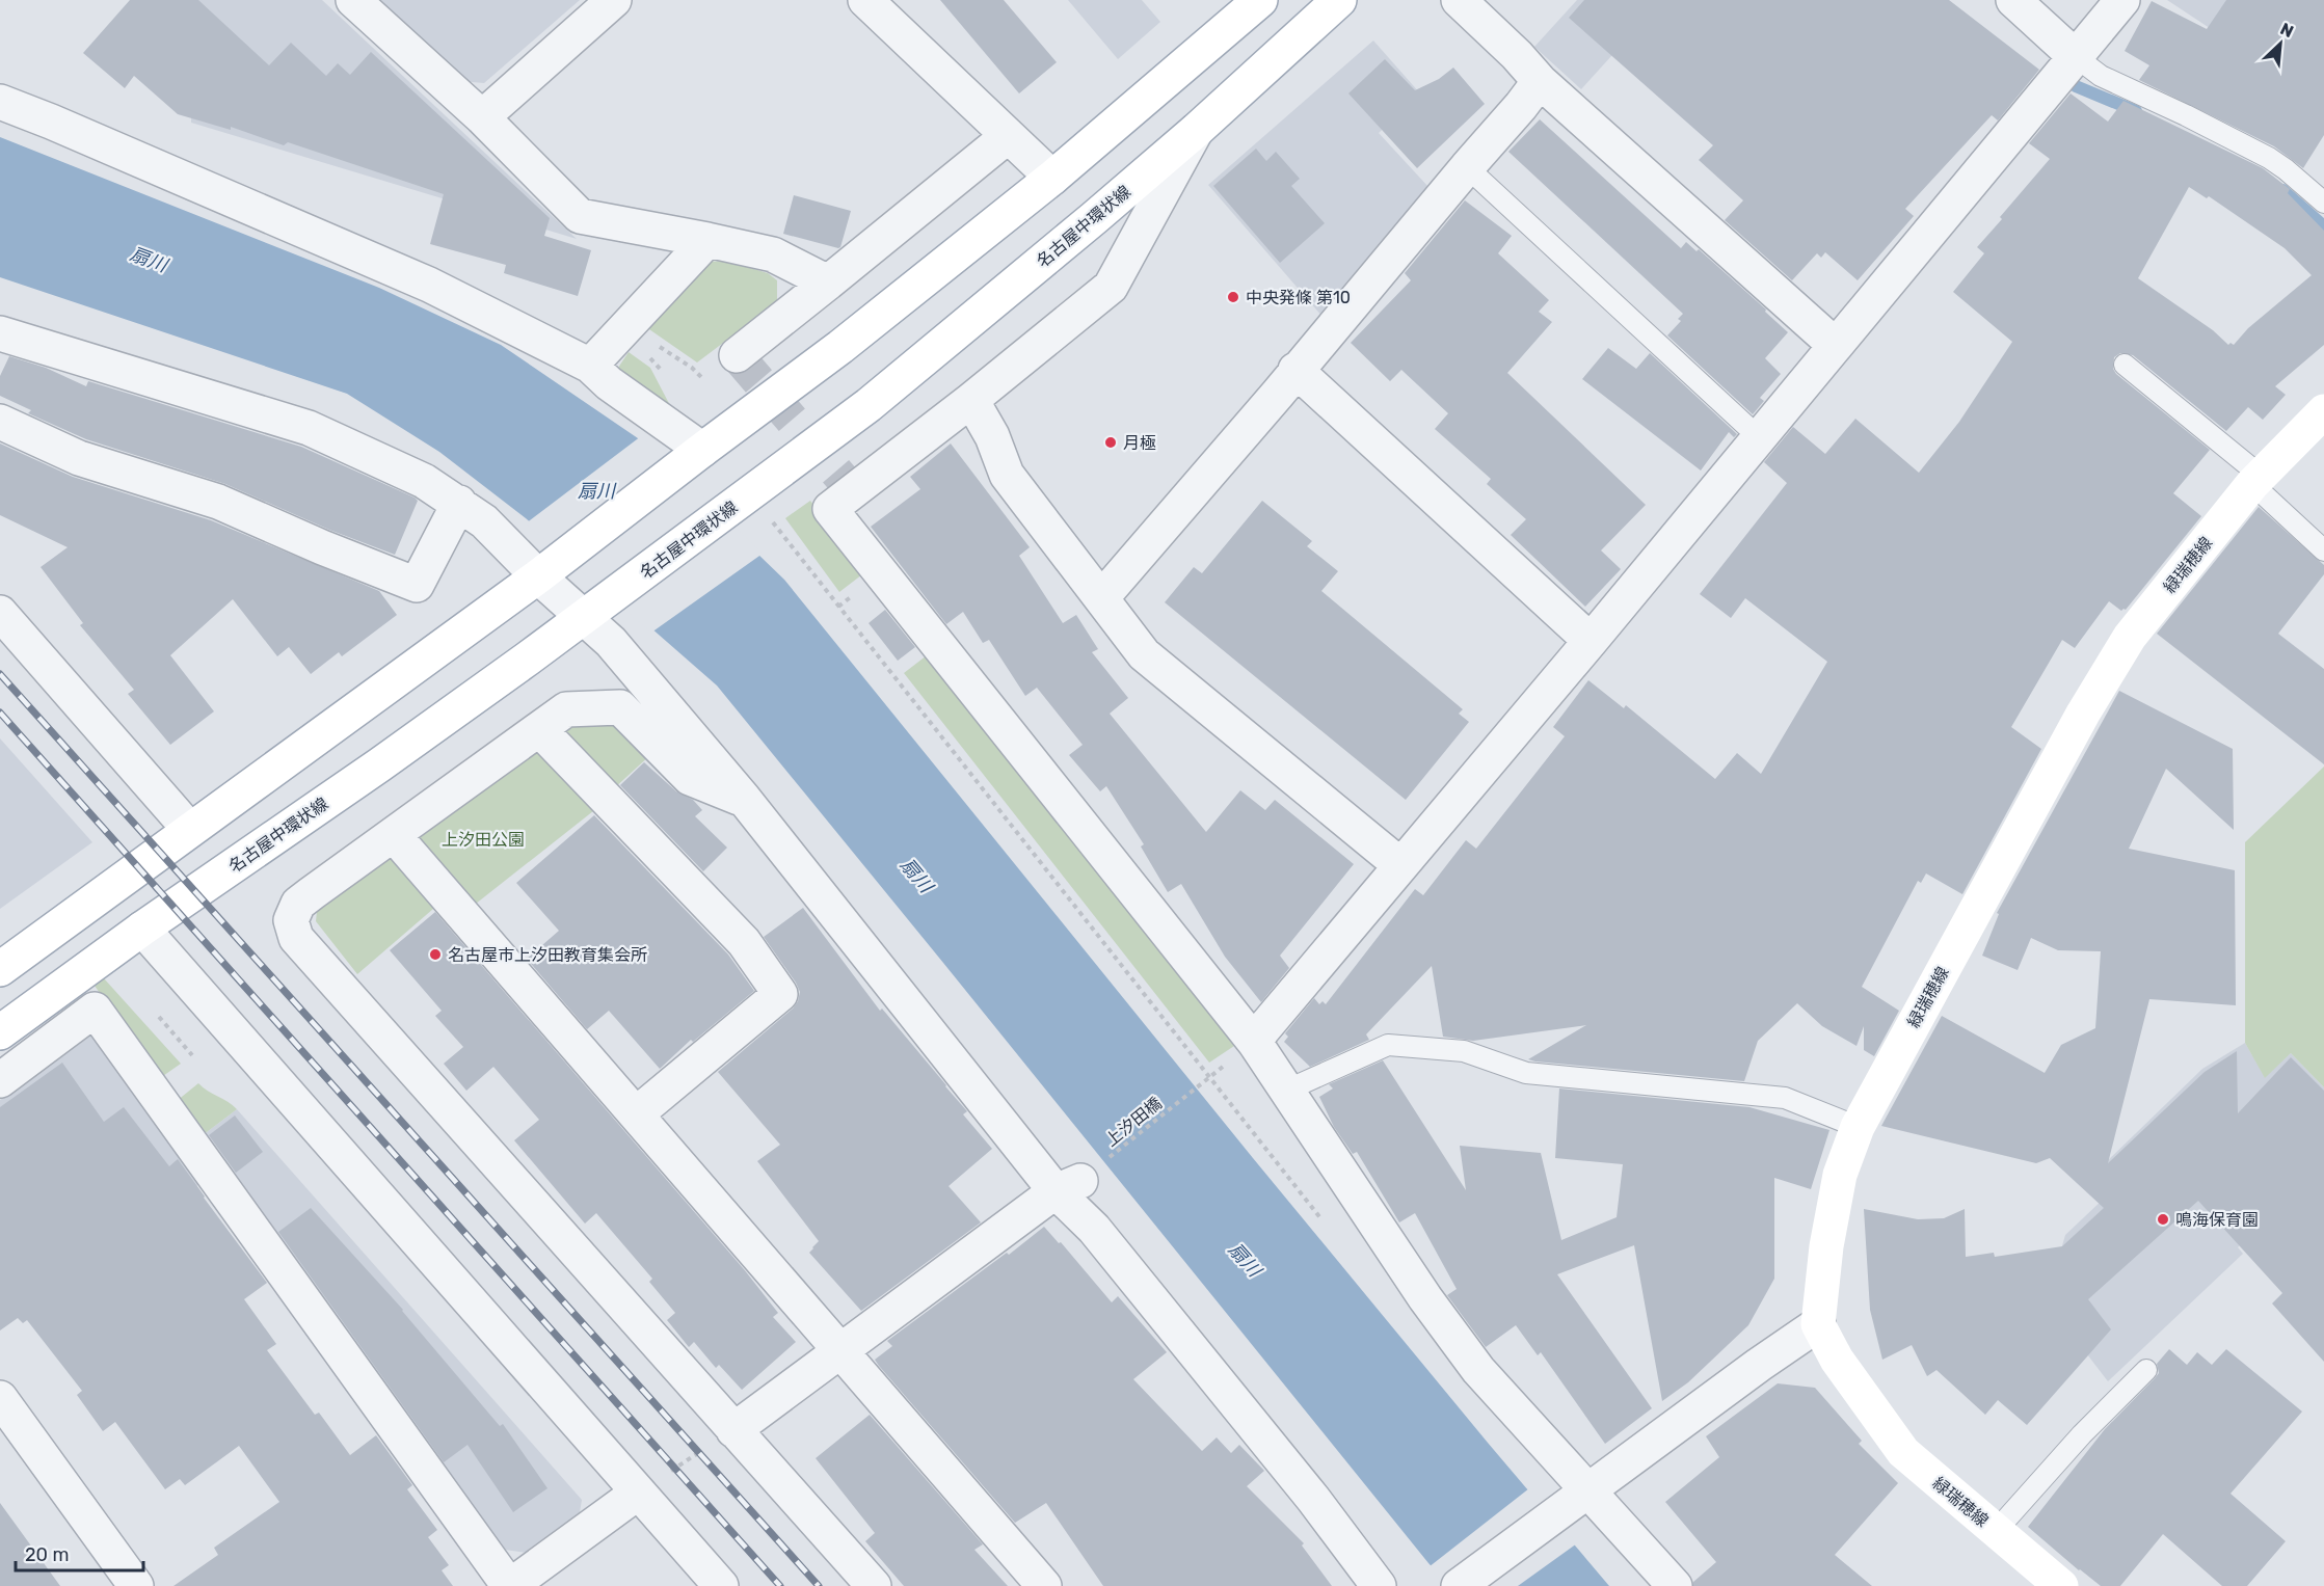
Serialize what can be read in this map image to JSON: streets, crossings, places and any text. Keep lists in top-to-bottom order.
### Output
{
  "streets": {
    "main road": ["名古屋中環状線", "緑瑞穂線"],
    "path": ["上汐田橋"]
  },
  "water": ["扇川"],
  "parks": ["上汐田公園"],
  "places": [
    "中央発條 第10",
    "月極",
    "名古屋市上汐田教育集会所",
    "鳴海保育園"
  ],
  "scale_bar": "20 m",
  "north": "top right"
}
